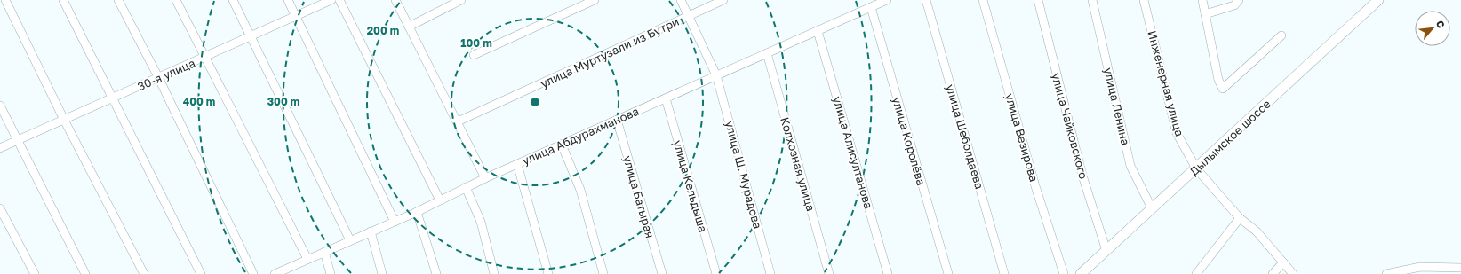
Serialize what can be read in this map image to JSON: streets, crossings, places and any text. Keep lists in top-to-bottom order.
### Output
{
  "streets": {
    "main road": ["Дылымское шоссе"],
    "street": [
      "улица Муртузали из Бутри",
      "30-я улица",
      "Инженерная улица",
      "улица Ленина",
      "улица Чайковского",
      "улица Абдурахманова",
      "улица Шеболдаева",
      "улица Везирова",
      "улица Королёва",
      "улица Алисултанова",
      "Колхозная улица",
      "улица Ш. Мурадова",
      "улица Кельдыша",
      "улица Батырая"
    ]
  },
  "crossings": [
    ["улица Муртузали из Бутри", "улица Ш. Мурадова"],
    ["Инженерная улица", "Дылымское шоссе"],
    ["улица Ленина", "Дылымское шоссе"],
    ["улица Чайковского", "Дылымское шоссе"],
    ["улица Абдурахманова", "улица Королёва"],
    ["улица Абдурахманова", "улица Алисултанова"],
    ["улица Абдурахманова", "Колхозная улица"],
    ["улица Абдурахманова", "улица Ш. Мурадова"],
    ["улица Абдурахманова", "улица Кельдыша"],
    ["улица Абдурахманова", "улица Батырая"]
  ],
  "north": "top right",
  "rings": [
    "200 m",
    "100 m",
    "300 m",
    "400 m"
  ]
}
